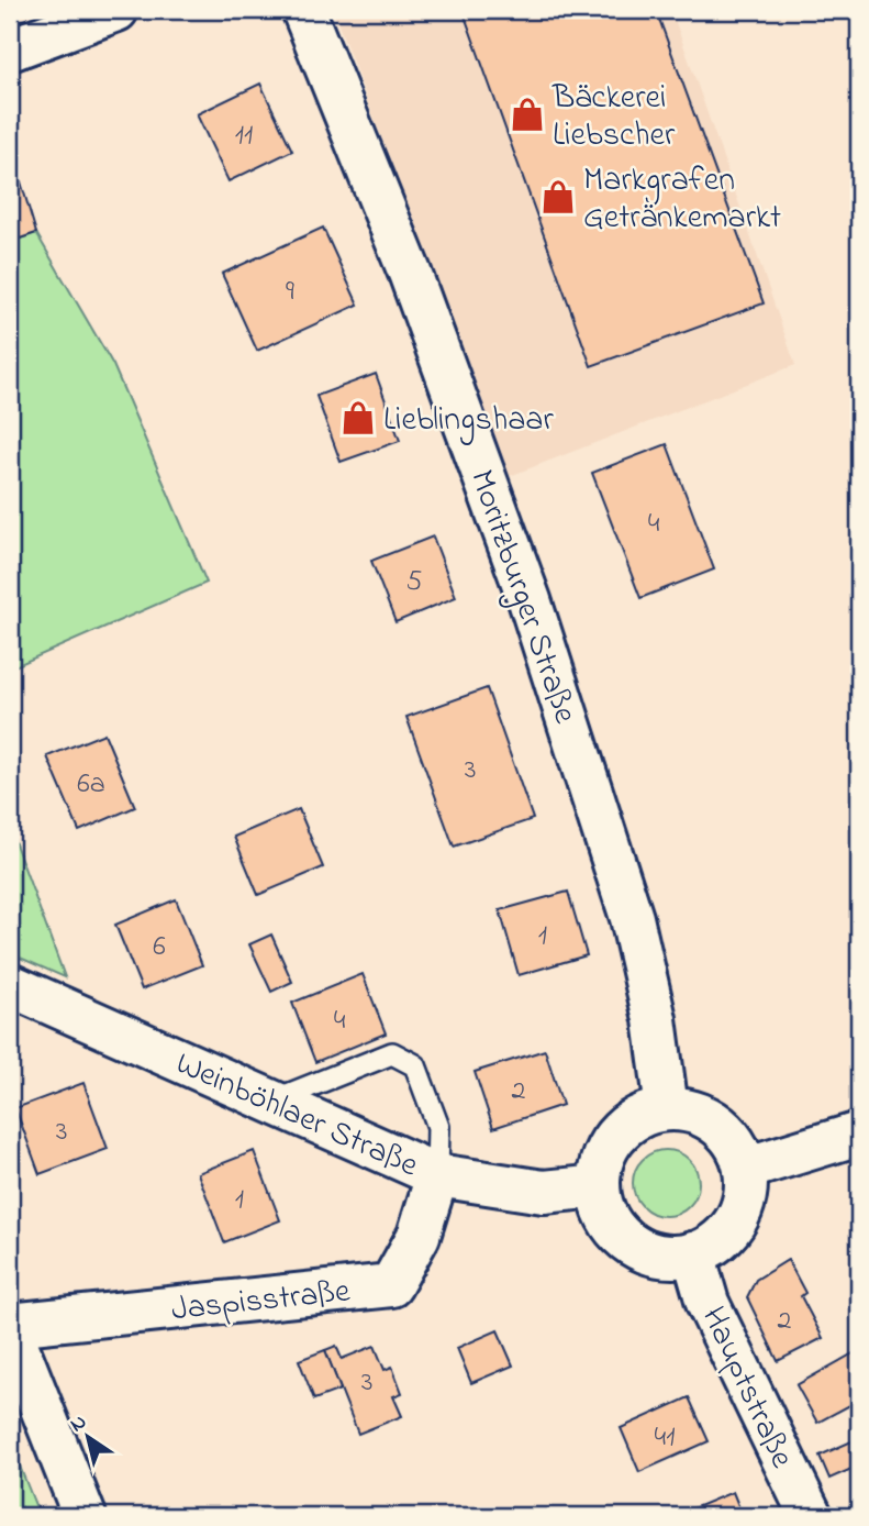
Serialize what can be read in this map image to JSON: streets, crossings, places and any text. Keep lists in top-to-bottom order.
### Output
{
  "streets": {
    "street": [
      "Moritzburger Straße",
      "Weinböhlaer Straße",
      "Jaspisstraße",
      "Hauptstraße"
    ]
  },
  "crossings": [
    ["Moritzburger Straße", "Weinböhlaer Straße"],
    ["Moritzburger Straße", "Hauptstraße"],
    ["Weinböhlaer Straße", "Jaspisstraße"],
    ["Weinböhlaer Straße", "Hauptstraße"]
  ],
  "places": {
    "shop": ["Bäckerei Liebscher", "Markgrafen Getränkemarkt", "Lieblingshaar"]
  },
  "house_numbers": [
    "11",
    "9",
    "4",
    "5",
    "3",
    "6a",
    "1",
    "6",
    "4",
    "2",
    "3",
    "1",
    "2",
    "3",
    "41"
  ],
  "north": "top left"
}
